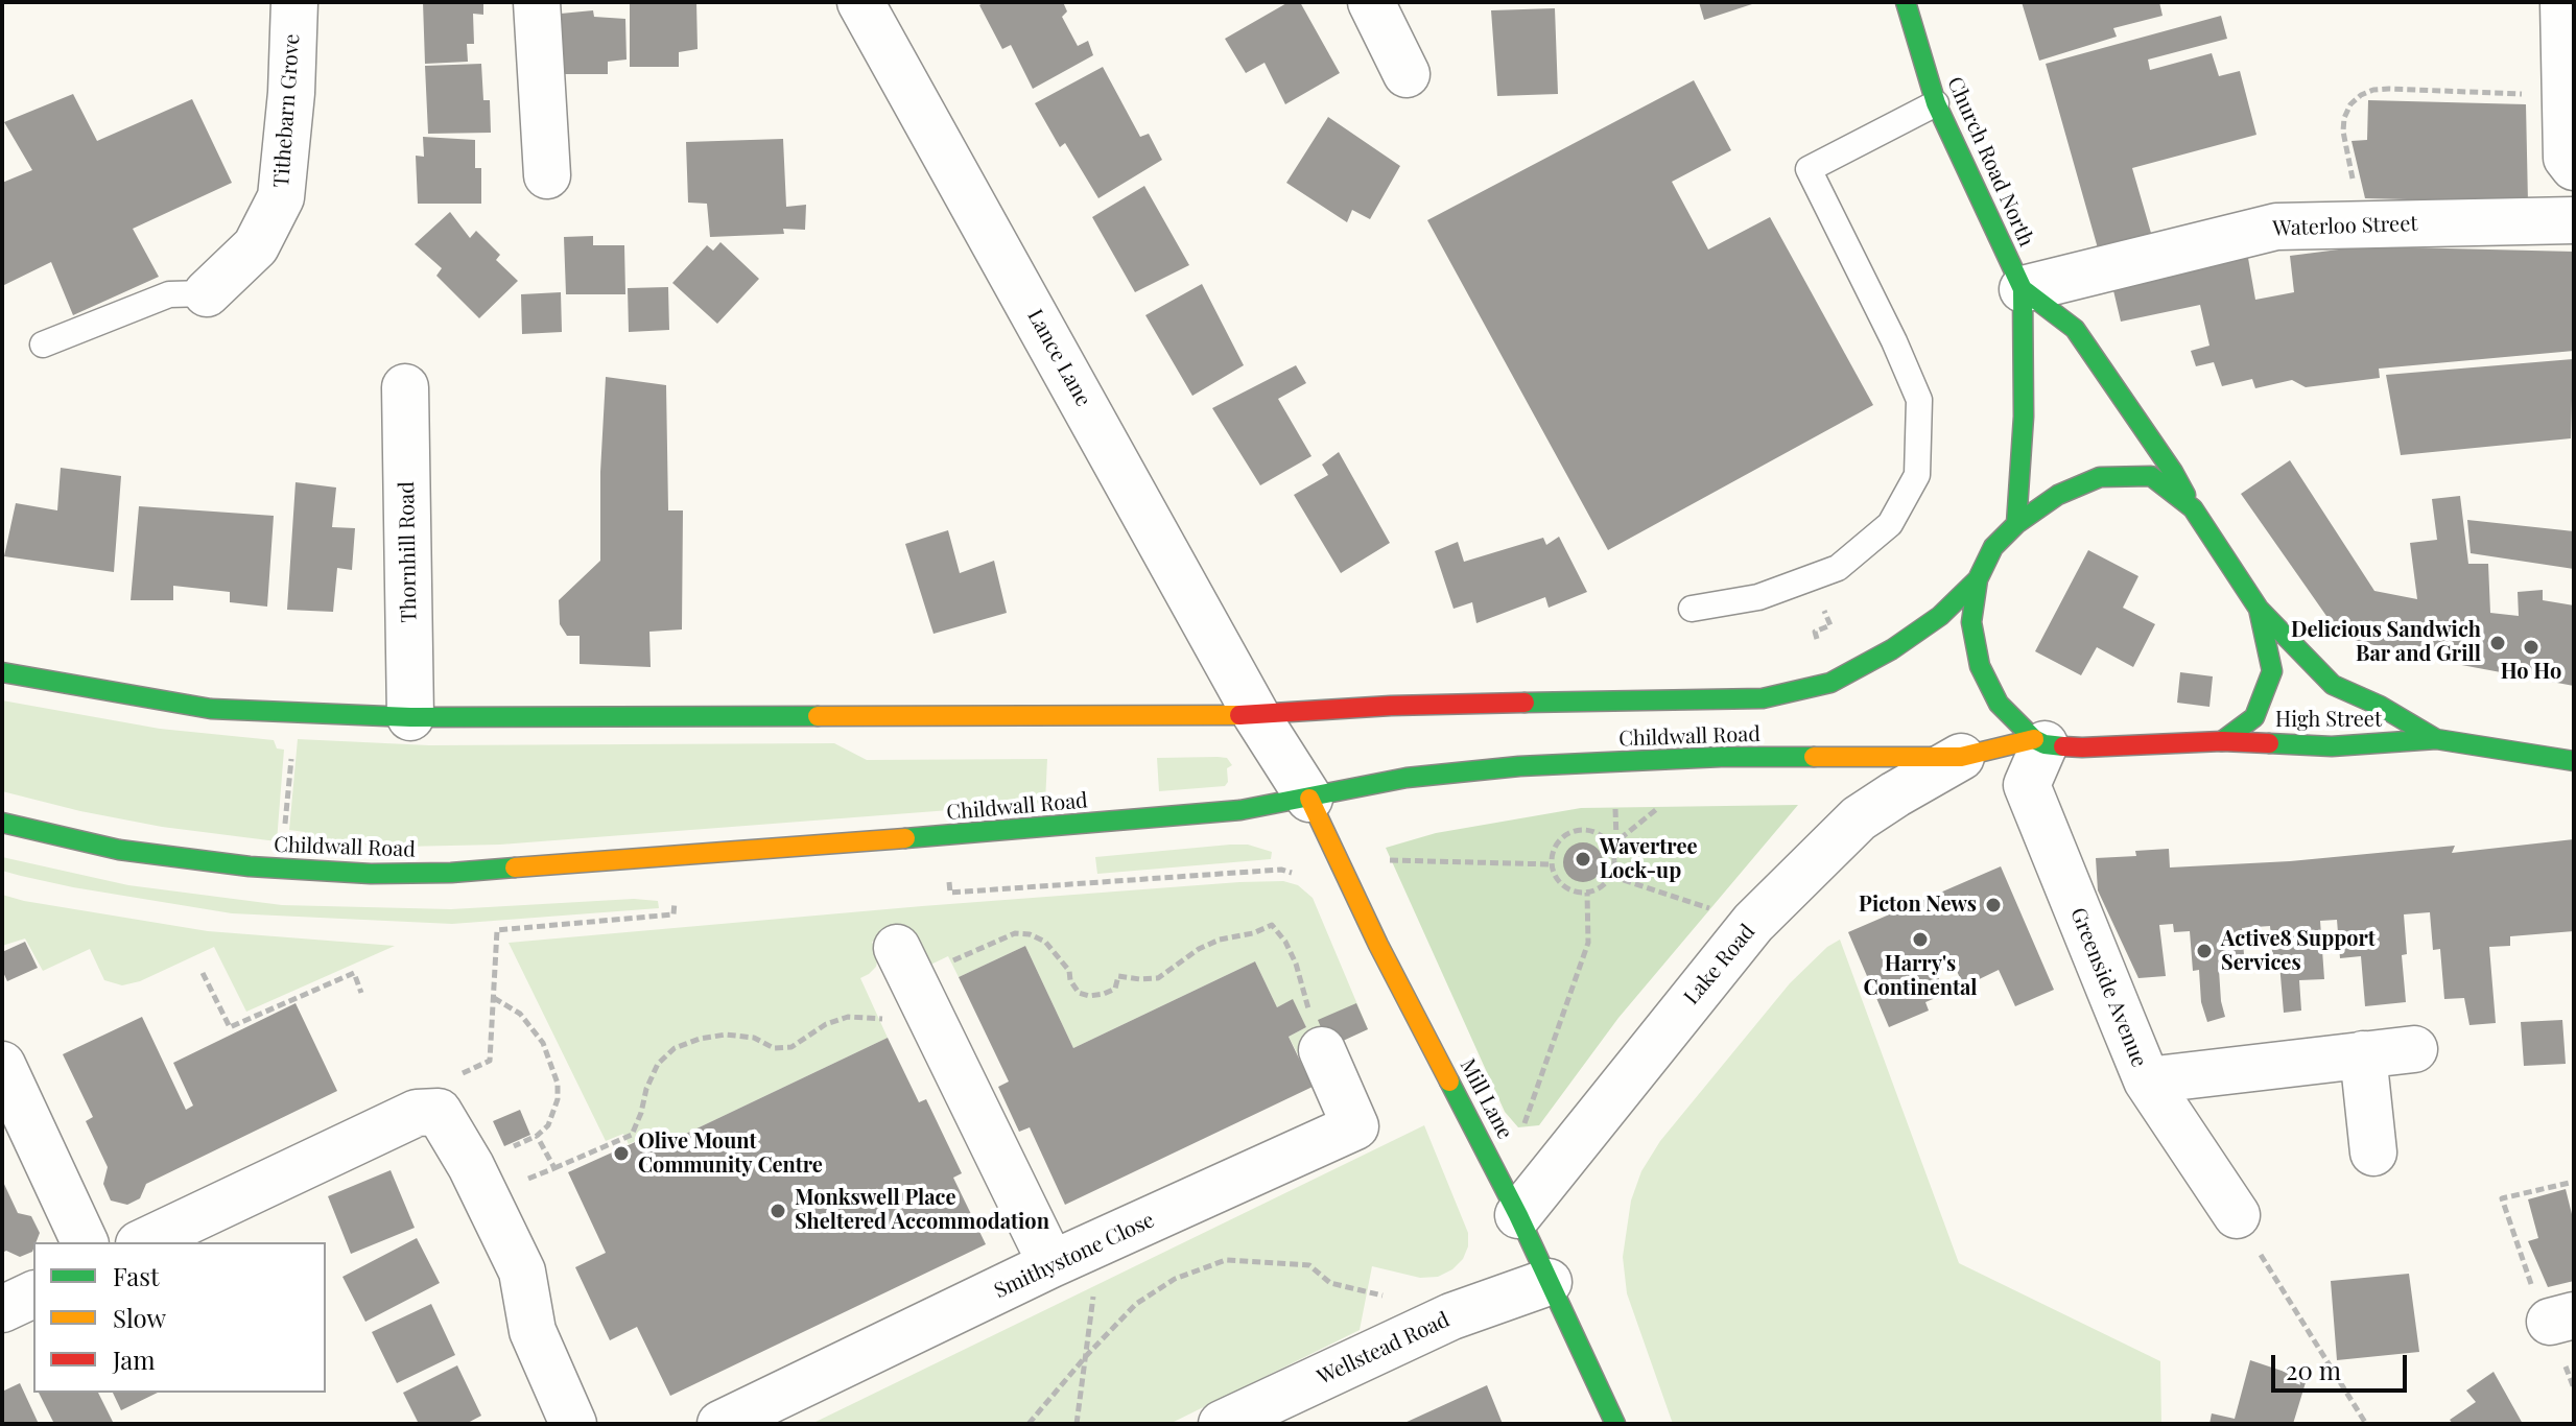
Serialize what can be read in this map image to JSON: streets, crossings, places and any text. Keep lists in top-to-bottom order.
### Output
{
  "streets": {
    "main road": [
      "Church Road North",
      "High Street",
      "Childwall Road",
      "Mill Lane"
    ],
    "street": [
      "Tithebarn Grove",
      "Waterloo Street",
      "Lance Lane",
      "Thornhill Road",
      "Lake Road",
      "Greenside Avenue",
      "Smithystone Close",
      "Wellstead Road"
    ]
  },
  "crossings": [
    ["Church Road North", "Waterloo Street"],
    ["Church Road North", "High Street"],
    ["Church Road North", "Childwall Road"],
    ["Church Road North", "Greenside Avenue"],
    ["Lance Lane", "Childwall Road"],
    ["Lance Lane", "Mill Lane"],
    ["Thornhill Road", "Childwall Road"],
    ["High Street", "Childwall Road"],
    ["High Street", "Greenside Avenue"],
    ["Childwall Road", "Lake Road"],
    ["Childwall Road", "Greenside Avenue"],
    ["Childwall Road", "Mill Lane"],
    ["Lake Road", "Mill Lane"],
    ["Mill Lane", "Wellstead Road"]
  ],
  "places": [
    "Delicious Sandwich Bar and Grill",
    "Ho Ho",
    "Wavertree Lock-up",
    "Picton News",
    "Harry's Continental",
    "Active8 Support Services",
    "Olive Mount Community Centre",
    "Monkswell Place Sheltered Accommodation"
  ],
  "legend": ["Fast", "Slow", "Jam"],
  "scale_bar": "20 m"
}
